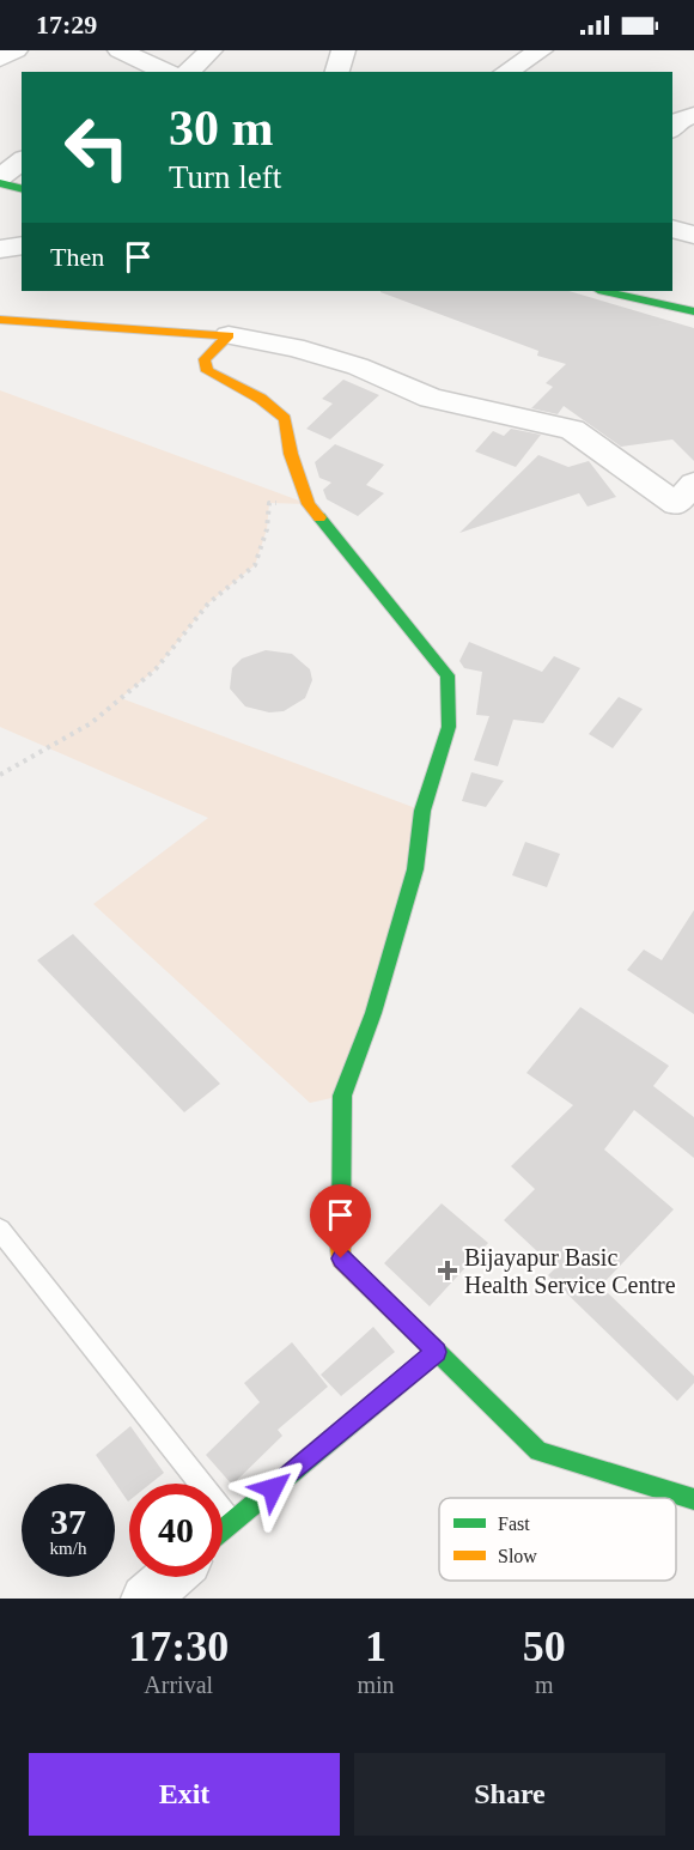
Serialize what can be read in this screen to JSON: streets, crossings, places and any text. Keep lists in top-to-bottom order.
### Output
{
  "places": {
    "health": ["Bijayapur Basic Health Service Centre"]
  },
  "legend": ["Fast", "Slow"],
  "page": {
    "status": "17:29",
    "turn": ["30 m", "Turn left"],
    "then": "Then",
    "speed": "37 km/h",
    "limit": "40",
    "eta": [
      "17:30",
      "Arrival",
      "1",
      "min",
      "50",
      "m"
    ],
    "buttons": ["Exit", "Share"]
  }
}
